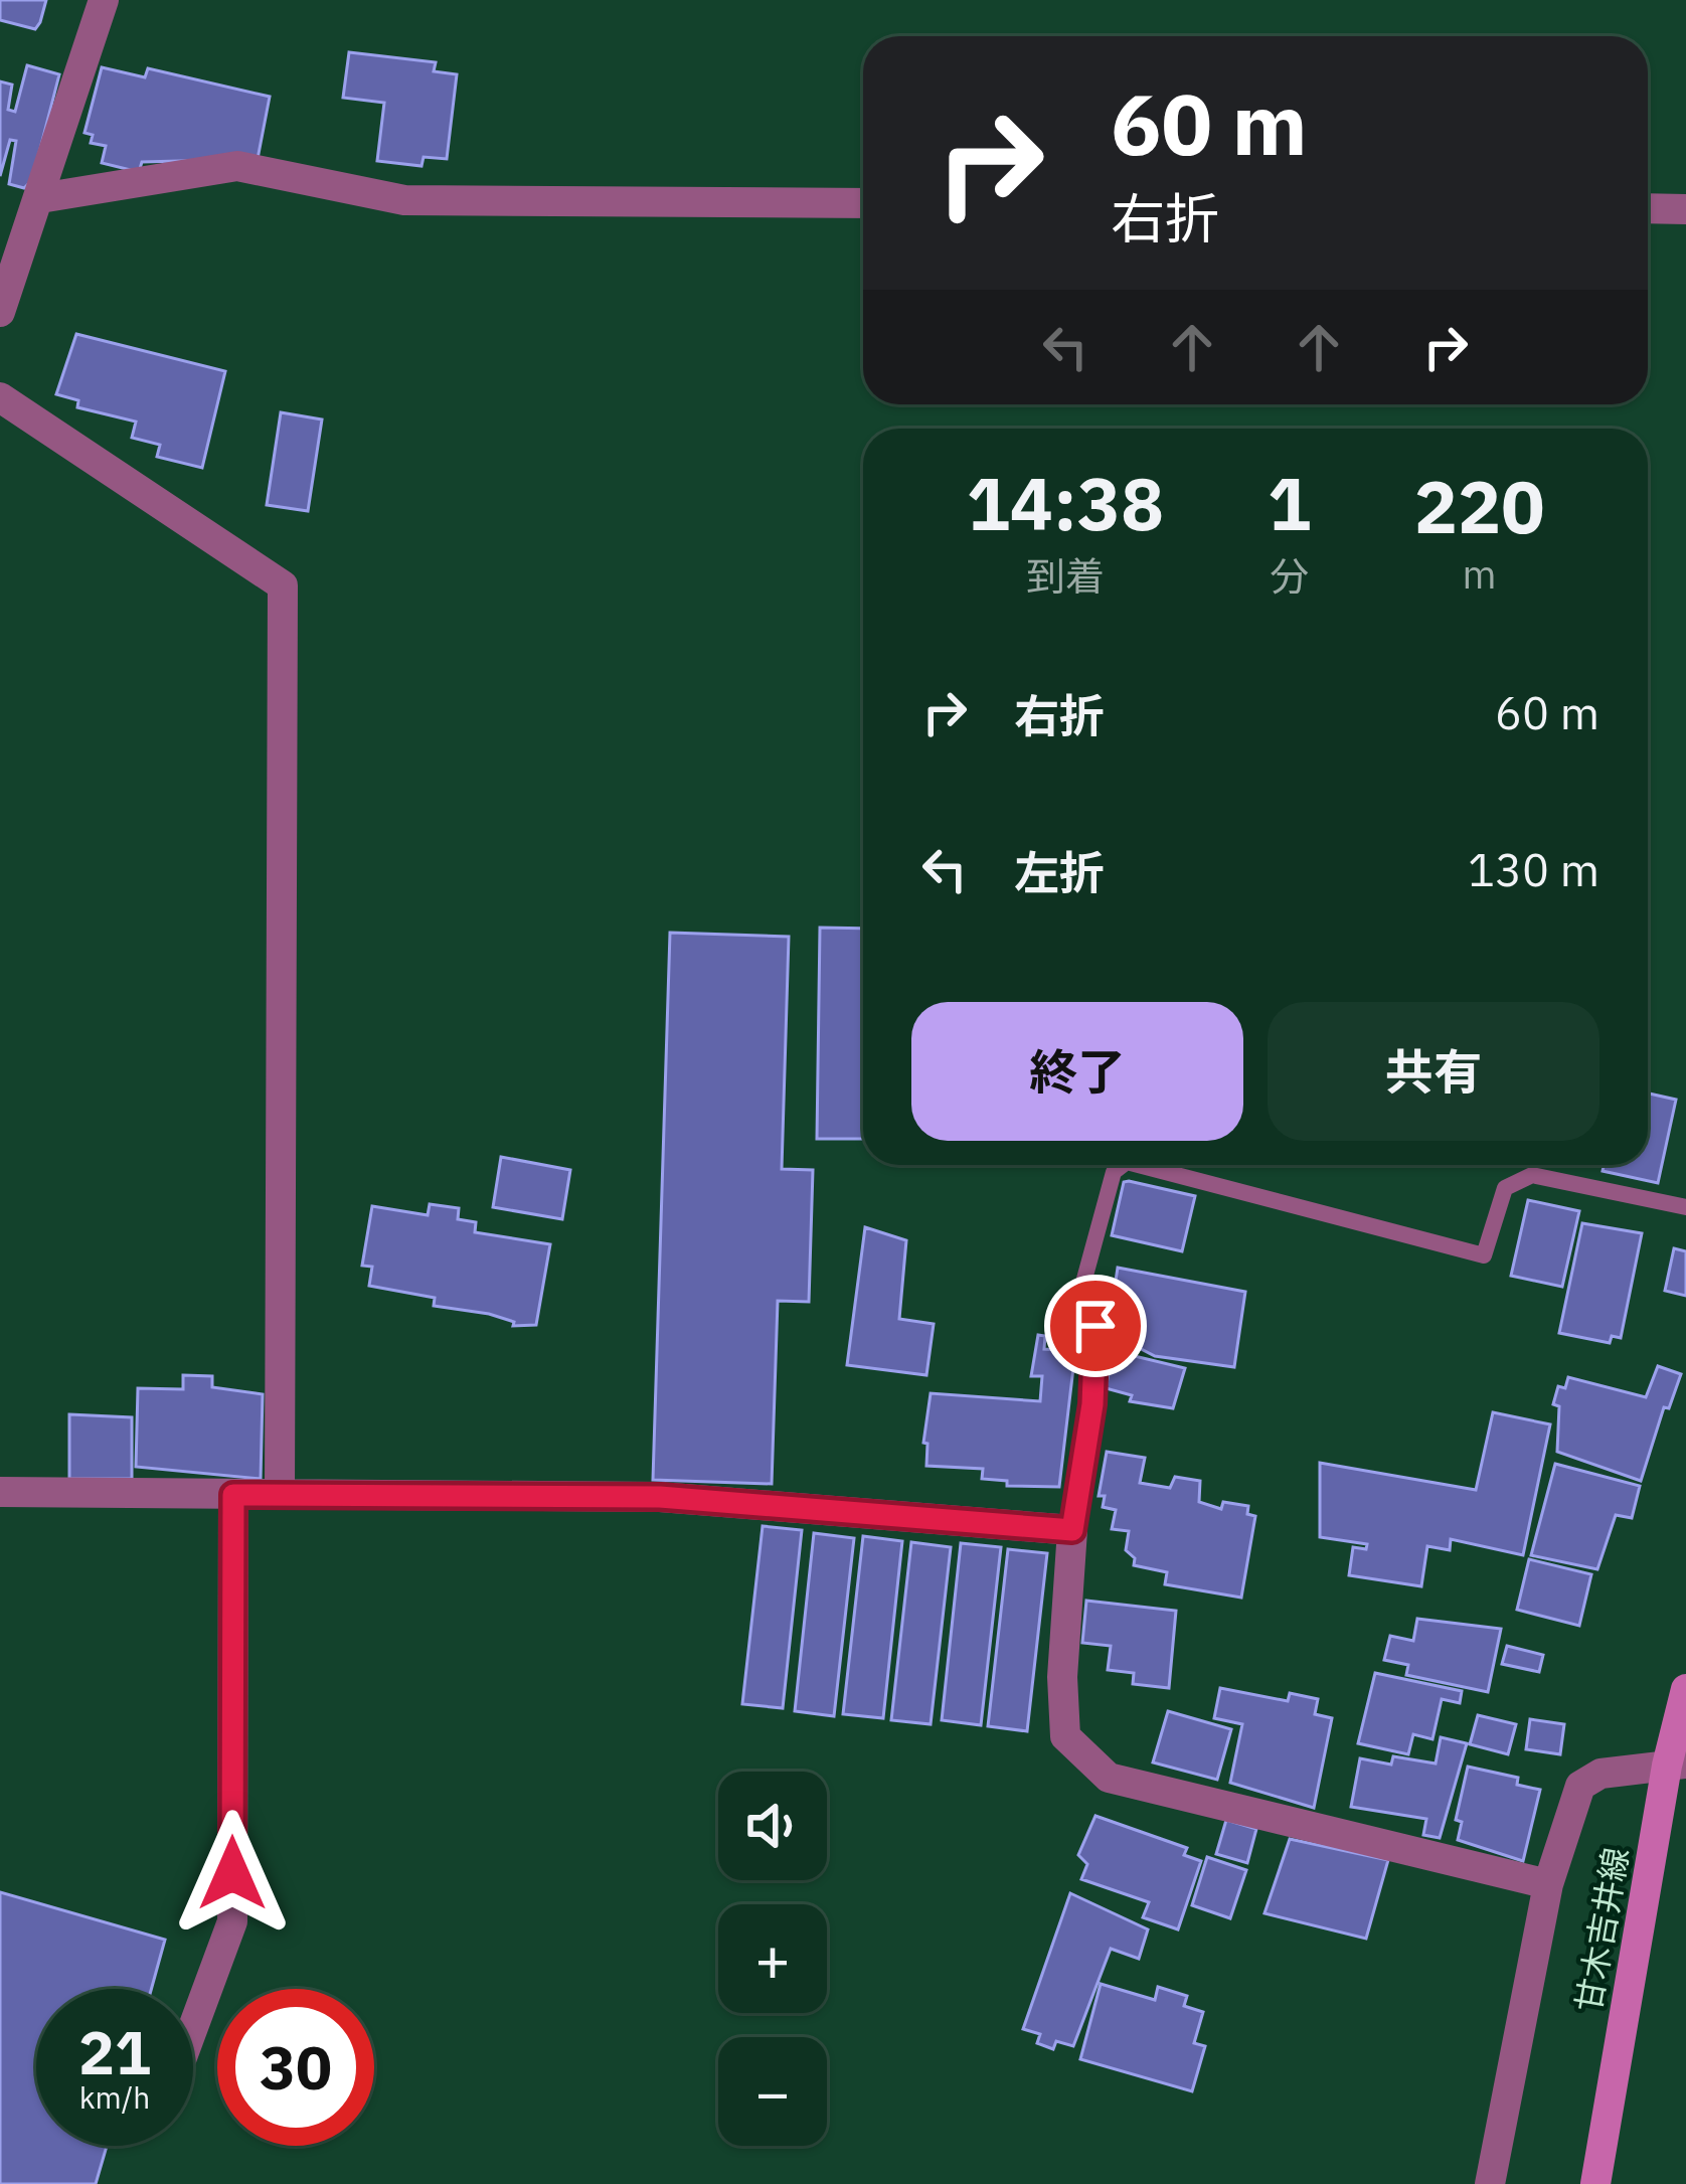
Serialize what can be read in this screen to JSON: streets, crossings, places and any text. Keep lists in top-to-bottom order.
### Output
{
  "streets": {
    "main road": ["甘木吉井線"]
  },
  "page": {
    "turn": ["60 m", "右折"],
    "eta": [
      "14:38",
      "到着",
      "1",
      "分",
      "220",
      "m"
    ],
    "list": [
      {
        "name": "右折",
        "value": "60 m"
      },
      {
        "name": "左折",
        "value": "130 m"
      }
    ],
    "buttons": ["終了", "共有"],
    "map_buttons": ["+", "−"],
    "speed": "21 km/h",
    "limit": "30"
  }
}
